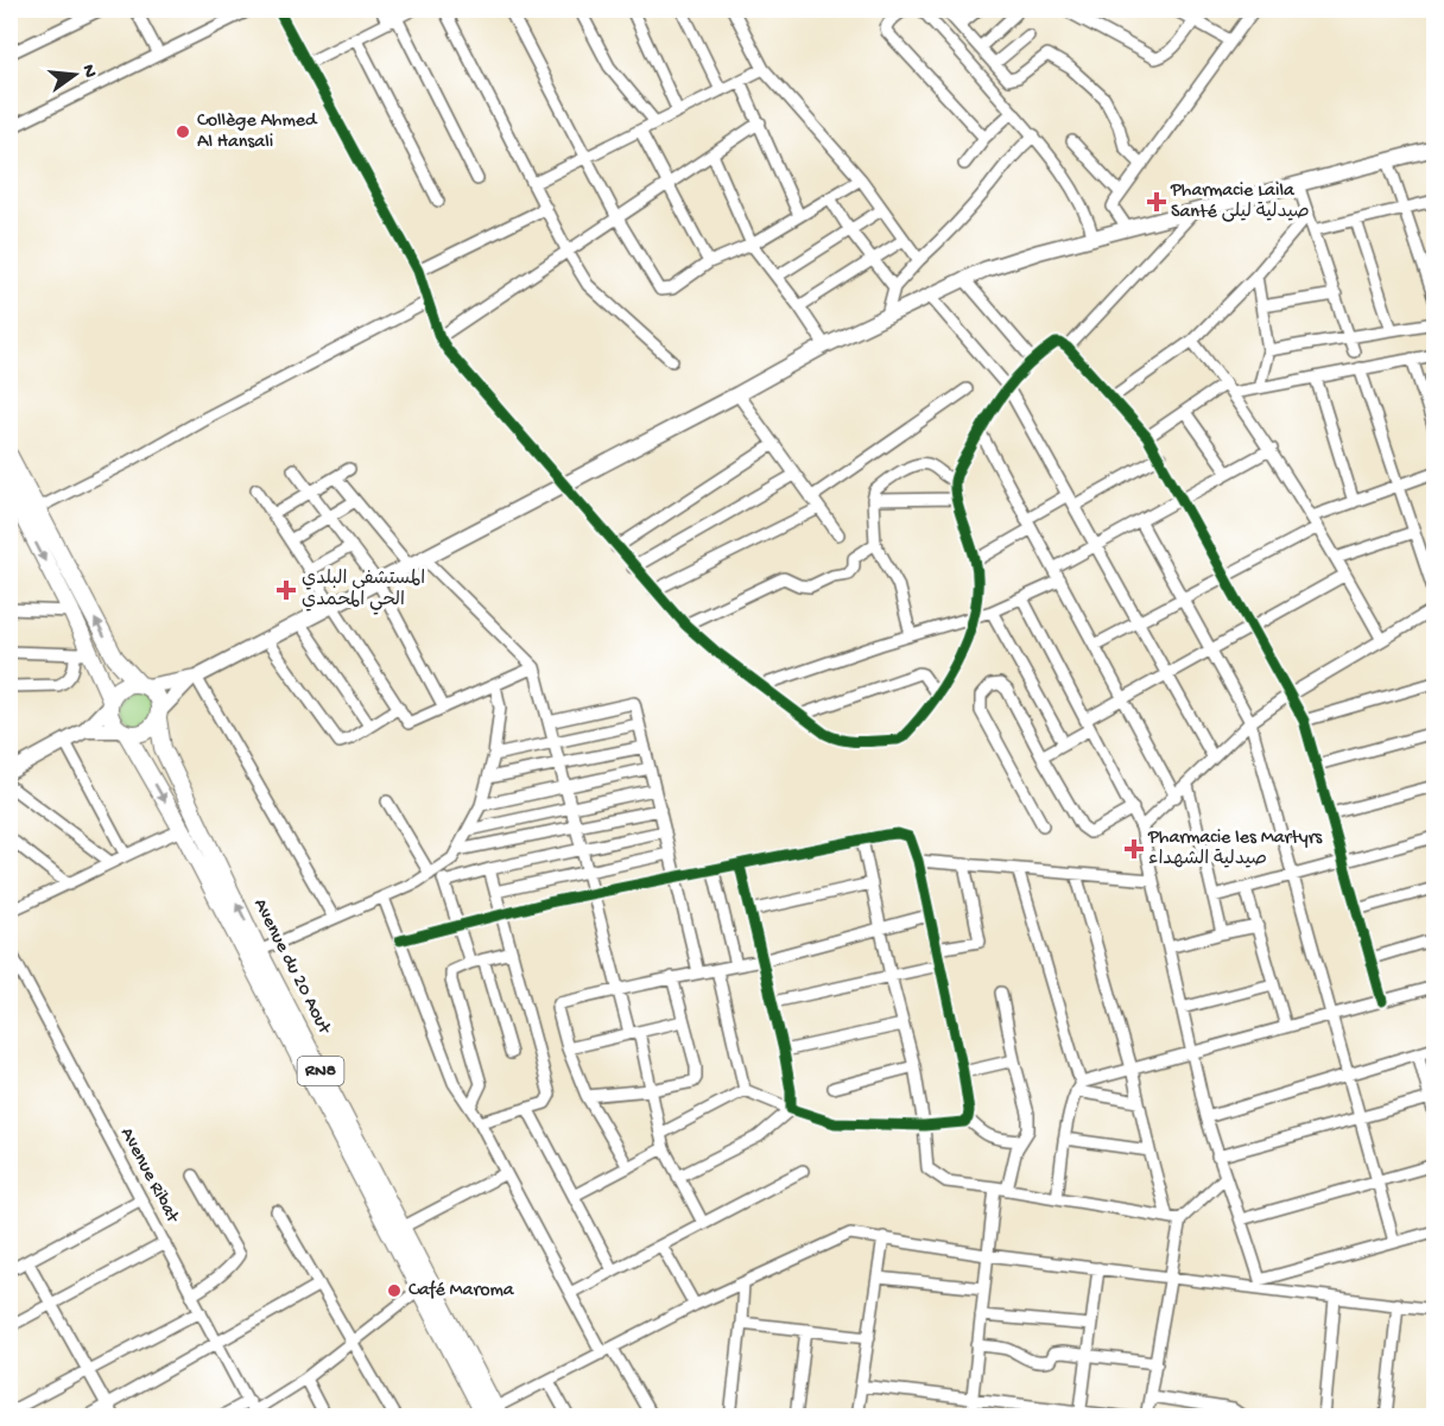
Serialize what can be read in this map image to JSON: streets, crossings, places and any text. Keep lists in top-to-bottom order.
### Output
{
  "streets": {
    "main road": ["Avenue du 20 Aout", "RN8"],
    "street": ["Avenue Ribat"]
  },
  "crossings": [
    ["Avenue du 20 Aout", "RN8"]
  ],
  "places": {
    "other": ["Collège Ahmed Al Hansali", "Café Maroma"],
    "health": ["Pharmacie Laila Santé صيدلية ليلى", "المستشفى البلدي الحي المحمدي", "Pharmacie les Martyrs صيدلية الشهداء"]
  },
  "north": "right"
}
